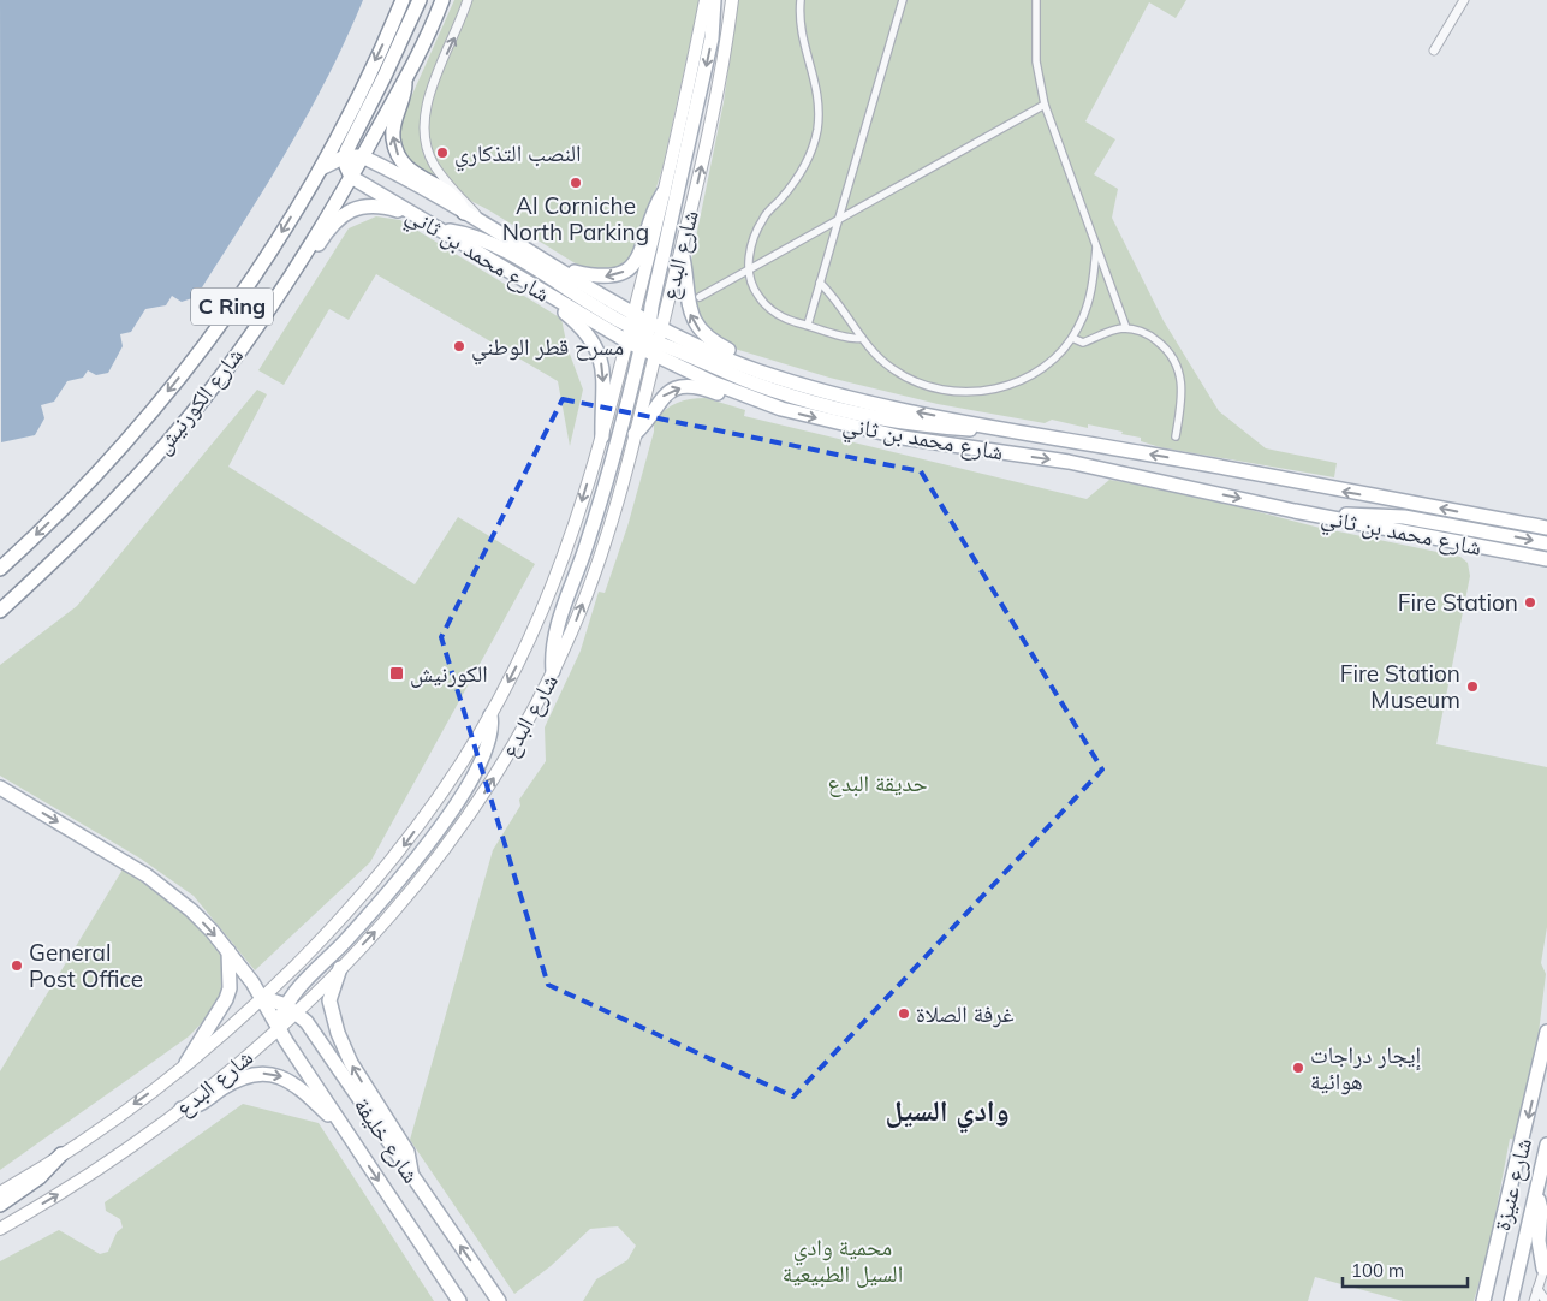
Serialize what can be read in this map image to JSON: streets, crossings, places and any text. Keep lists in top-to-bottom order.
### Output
{
  "streets": {
    "main road": [
      "شارع محمد بن ثاني",
      "شارع البدع",
      "C Ring",
      "شارع الكورنيش",
      "شارع خليفة",
      "شارع عنيزة"
    ]
  },
  "crossings": [
    ["شارع محمد بن ثاني", "شارع البدع"],
    ["شارع محمد بن ثاني", "شارع الكورنيش"],
    ["شارع البدع", "شارع خليفة"]
  ],
  "districts": ["وادي السيل"],
  "parks": ["حديقة البدع", "محمية وادي السيل الطبيعية"],
  "places": {
    "other": [
      "النصب التذكاري",
      "Al Corniche North Parking",
      "مسرح قطر الوطني",
      "Fire Station",
      "Fire Station Museum",
      "General Post Office",
      "غرفة الصلاة",
      "إيجار دراجات هوائية"
    ],
    "transit": ["الكورنيش"]
  },
  "scale_bar": "100 m"
}
